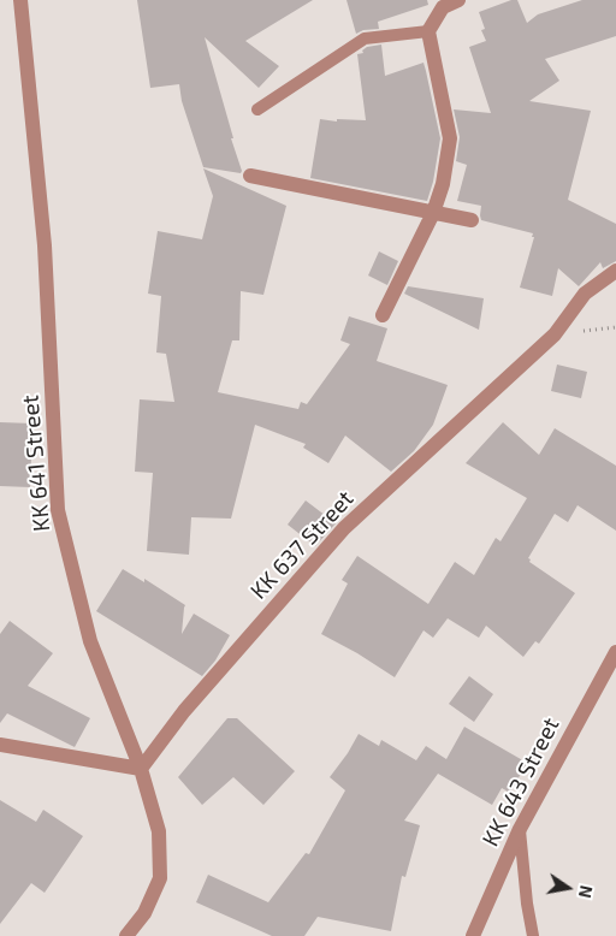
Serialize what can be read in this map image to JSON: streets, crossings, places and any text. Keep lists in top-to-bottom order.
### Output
{
  "streets": {
    "street": ["KK 641 Street", "KK 637 Street", "KK 643 Street"]
  },
  "crossings": [
    ["KK 641 Street", "KK 637 Street"]
  ],
  "north": "right"
}
